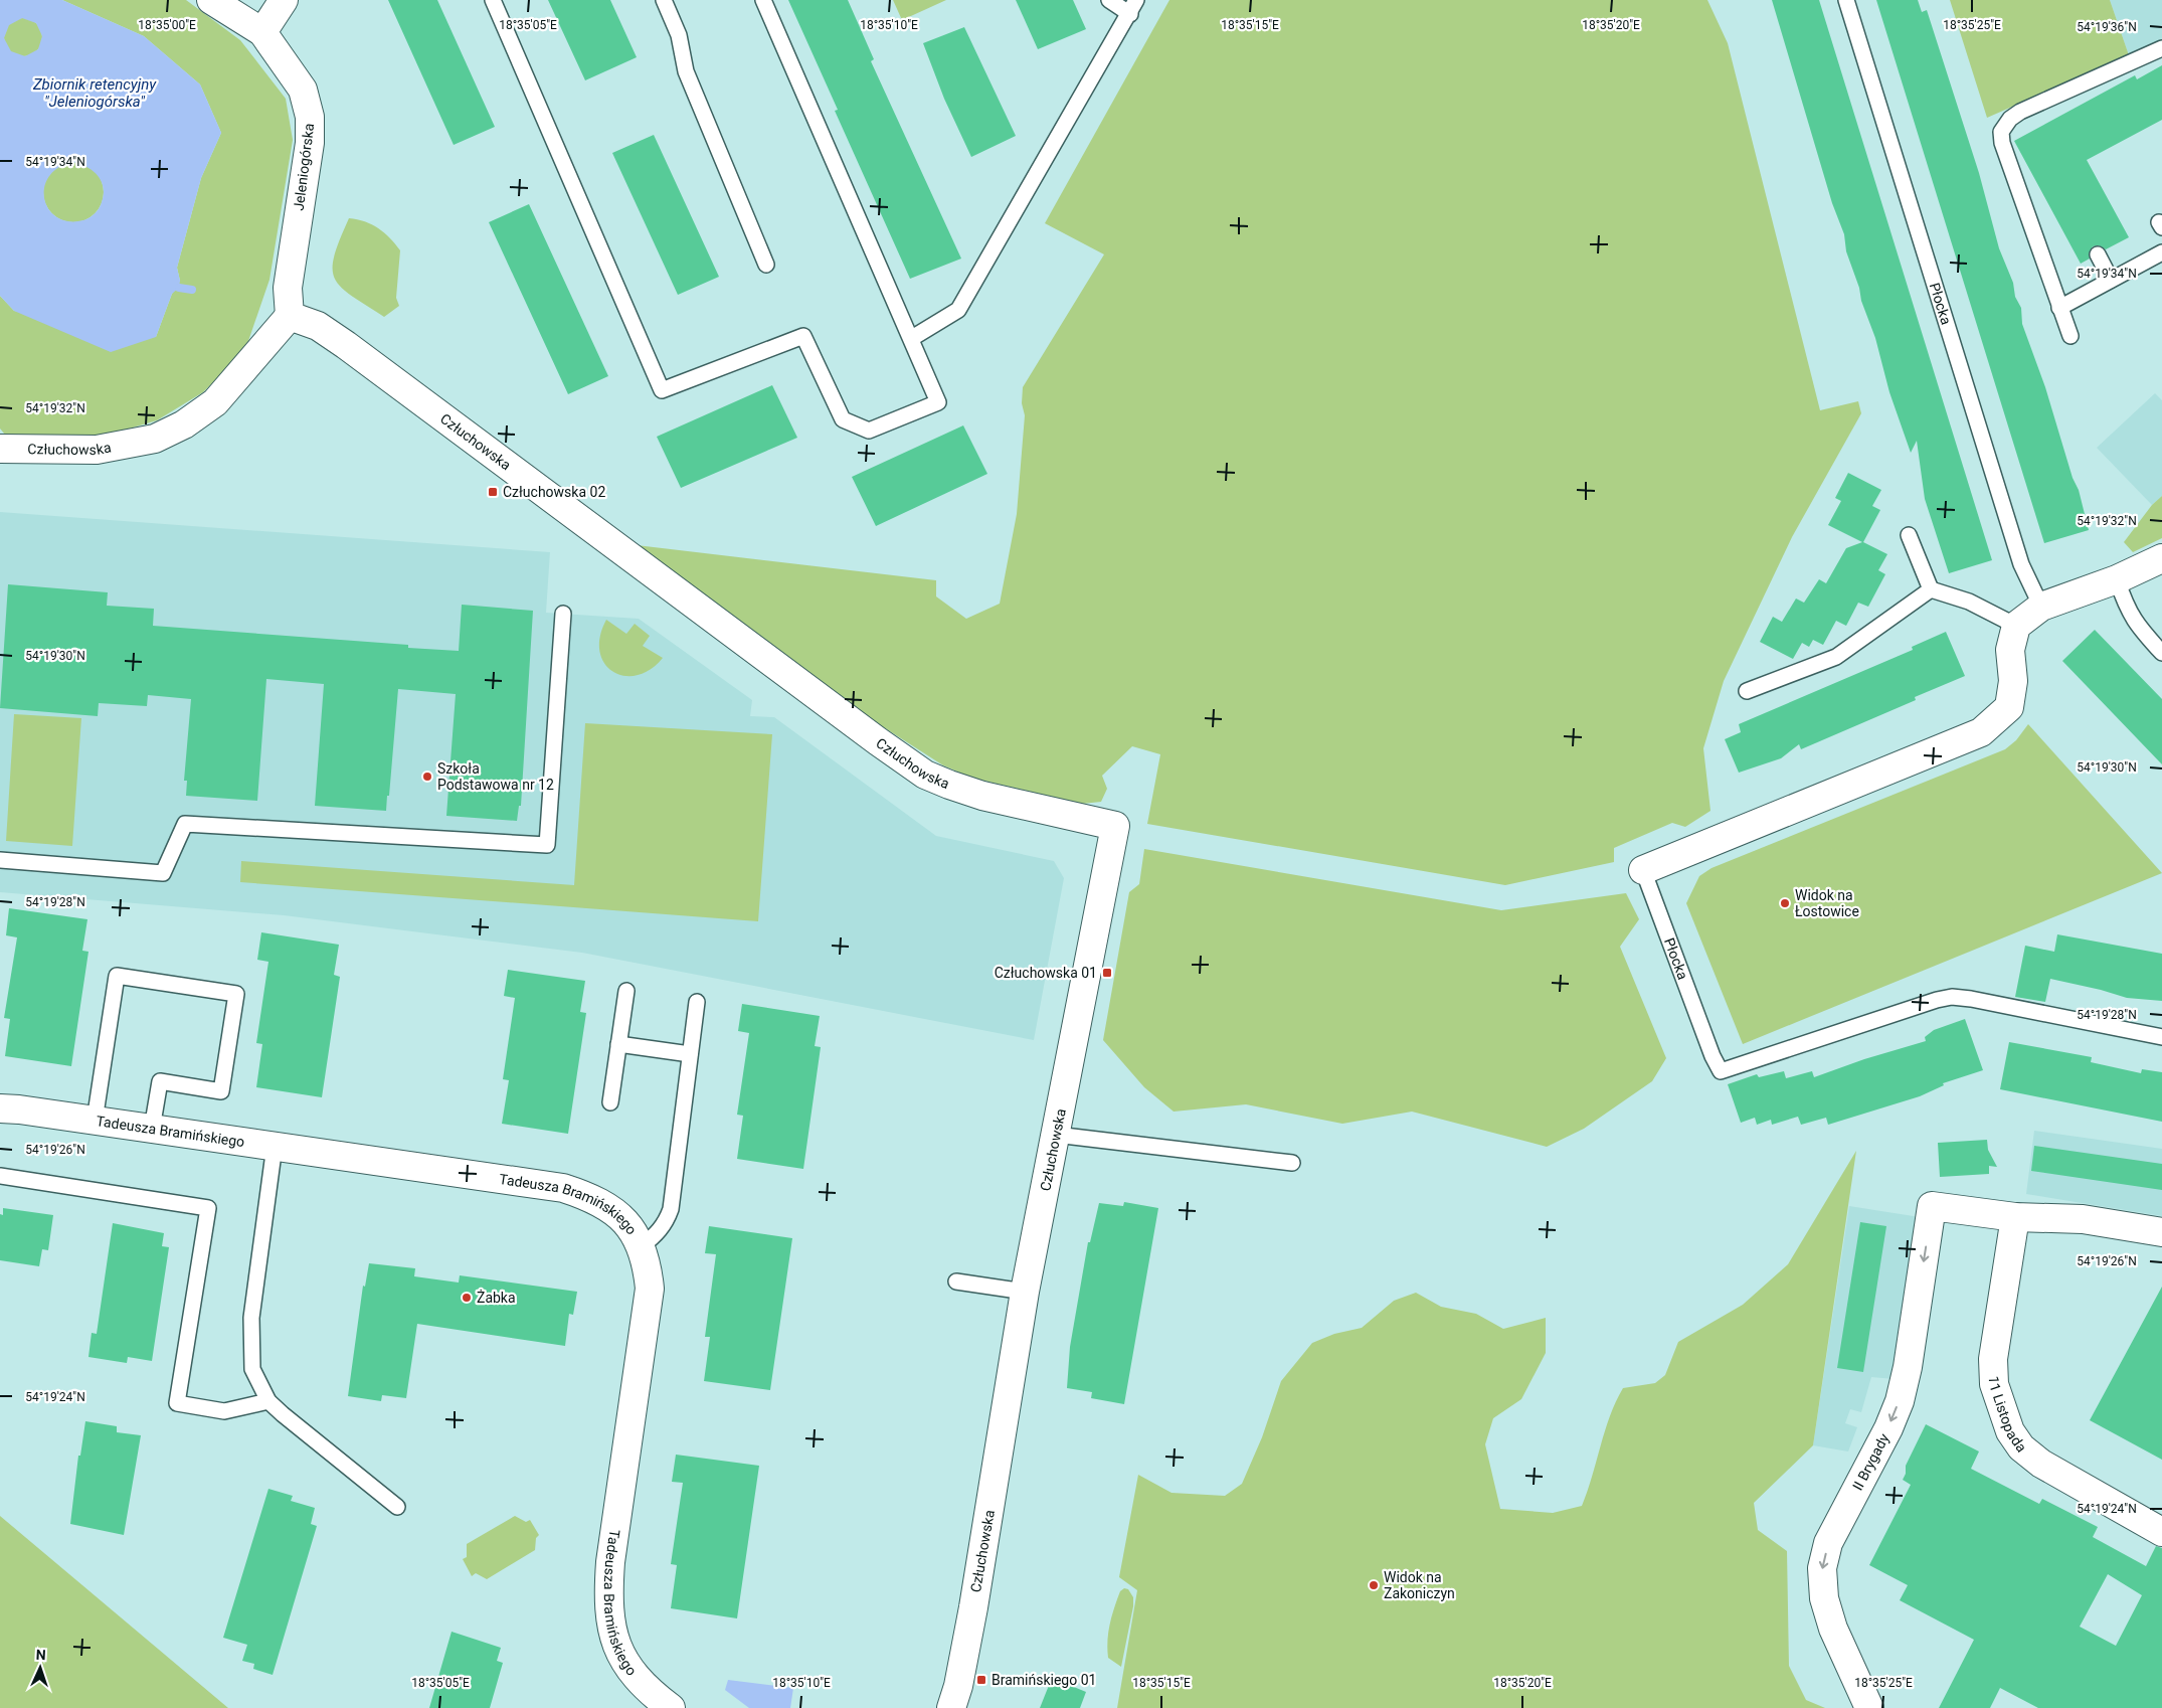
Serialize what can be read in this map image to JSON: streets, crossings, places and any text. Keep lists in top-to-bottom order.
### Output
{
  "streets": {
    "street": [
      "Jeleniogórska",
      "Płocka",
      "Człuchowska",
      "Tadeusza Bramińskiego",
      "11 Listopada",
      "II Brygady"
    ]
  },
  "crossings": [
    ["Jeleniogórska", "Człuchowska"],
    ["11 Listopada", "II Brygady"]
  ],
  "one_way": ["II Brygady"],
  "water": ["Zbiornik retencyjny \"Jeleniogórska\""],
  "places": {
    "transit": ["Człuchowska 02", "Człuchowska 01", "Bramińskiego 01"],
    "other": [
      "Szkoła Podstawowa nr 12",
      "Widok na Łostowice",
      "Żabka",
      "Widok na Zakoniczyn"
    ]
  },
  "north": "top",
  "coordinates": [
    "18°35'00\"E",
    "18°35'05\"E",
    "18°35'10\"E",
    "18°35'15\"E",
    "18°35'20\"E",
    "18°35'25\"E",
    "54°19'36\"N",
    "54°19'34\"N",
    "54°19'32\"N",
    "54°19'30\"N",
    "54°19'28\"N",
    "54°19'26\"N",
    "54°19'24\"N"
  ]
}
